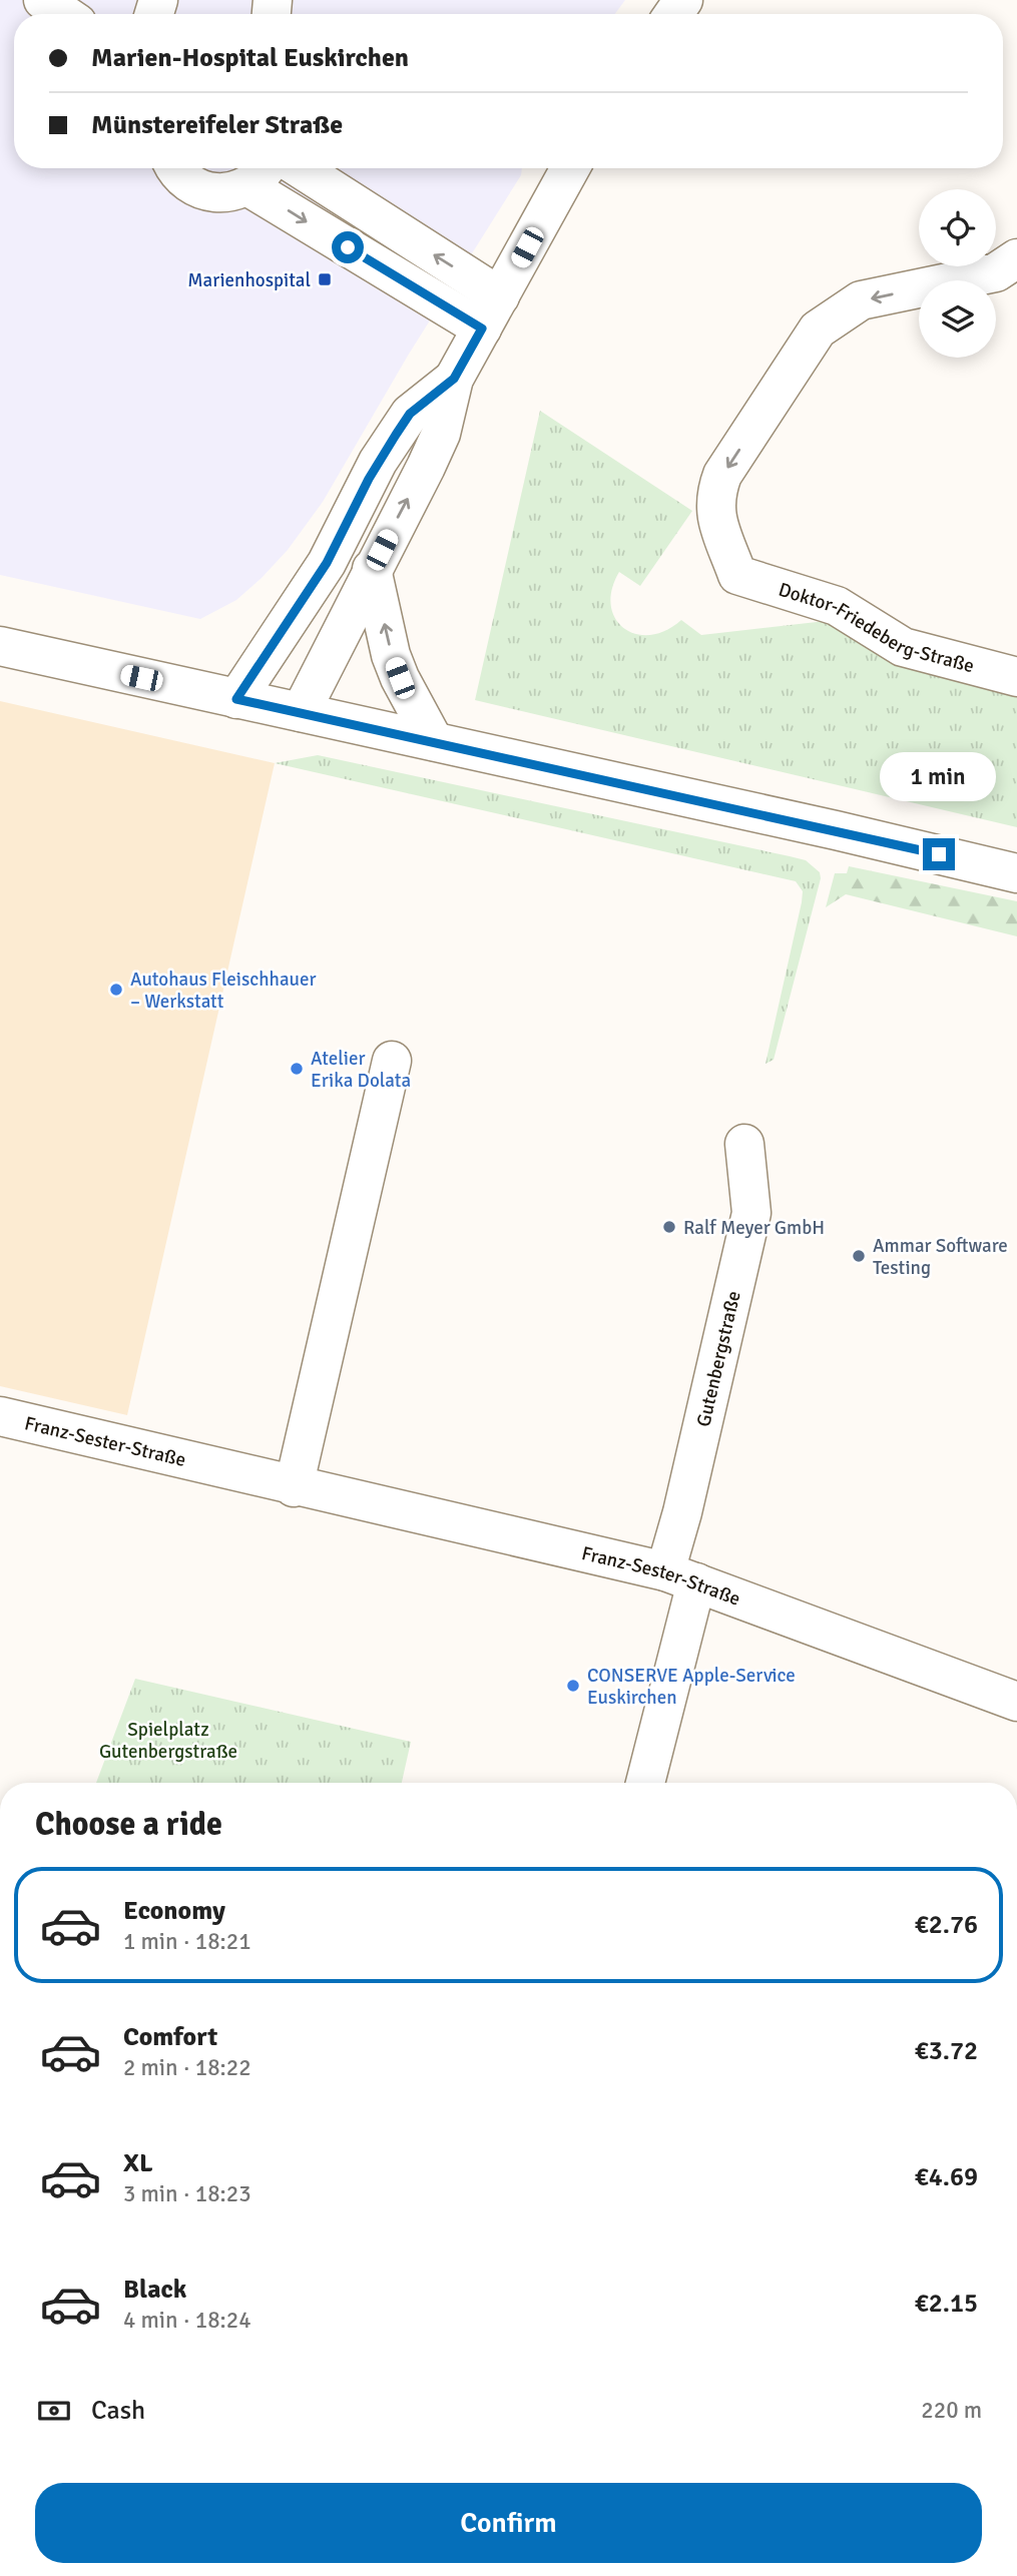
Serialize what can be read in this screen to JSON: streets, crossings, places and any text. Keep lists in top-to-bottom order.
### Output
{
  "streets": {
    "street": ["Doktor-Friedeberg-Straße", "Gutenbergstraße", "Franz-Sester-Straße"]
  },
  "crossings": [
    ["Gutenbergstraße", "Franz-Sester-Straße"]
  ],
  "parks": ["Spielplatz Gutenbergstraße"],
  "places": {
    "transit": ["Marienhospital"],
    "other": [
      "Autohaus Fleischhauer – Werkstatt",
      "Atelier Erika Dolata",
      "Ralf Meyer GmbH",
      "Ammar Software Testing",
      "CONSERVE Apple-Service Euskirchen"
    ]
  },
  "page": {
    "banner": ["Marien-Hospital Euskirchen", "Münstereifeler Straße"],
    "bubble": "1 min",
    "heading": "Choose a ride",
    "list": [
      {
        "name": "Economy",
        "note": "1 min · 18:21",
        "value": "€2.76"
      },
      {
        "name": "Comfort",
        "note": "2 min · 18:22",
        "value": "€3.72"
      },
      {
        "name": "XL",
        "note": "3 min · 18:23",
        "value": "€4.69"
      },
      {
        "name": "Black",
        "note": "4 min · 18:24",
        "value": "€2.15"
      }
    ],
    "pay": ["Cash", "220 m"],
    "buttons": "Confirm"
  }
}
